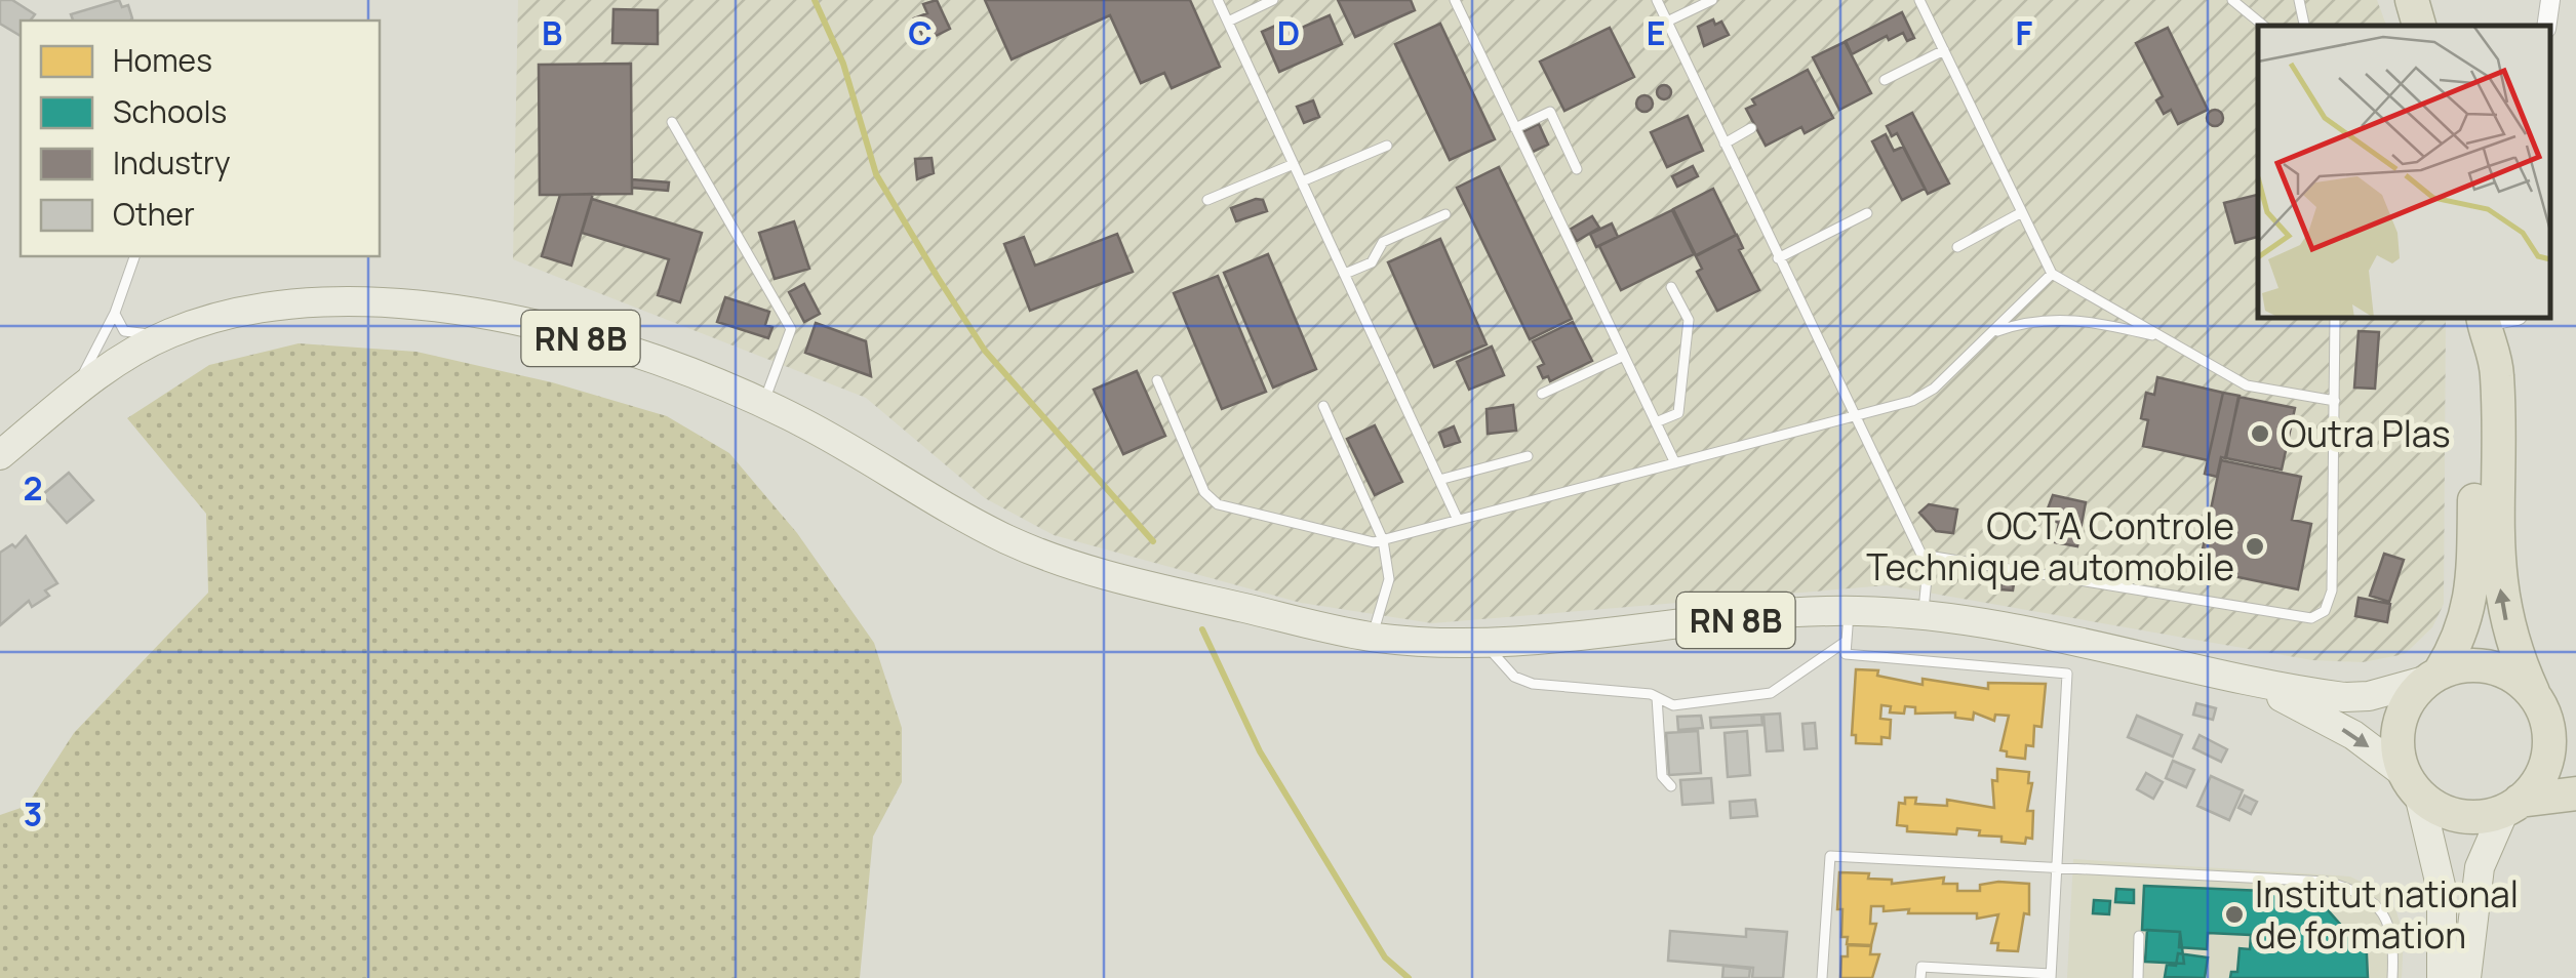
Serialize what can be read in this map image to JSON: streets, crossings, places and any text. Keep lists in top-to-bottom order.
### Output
{
  "streets": {
    "main road": ["RN 8B"]
  },
  "places": ["Outra Plas", "OCTA Controle Technique automobile", "Institut national de formation"],
  "legend": [
    "Homes",
    "Schools",
    "Industry",
    "Other"
  ],
  "grid": {
    "columns": [
      "B",
      "C",
      "D",
      "E",
      "F"
    ],
    "rows": ["2", "3"]
  }
}
